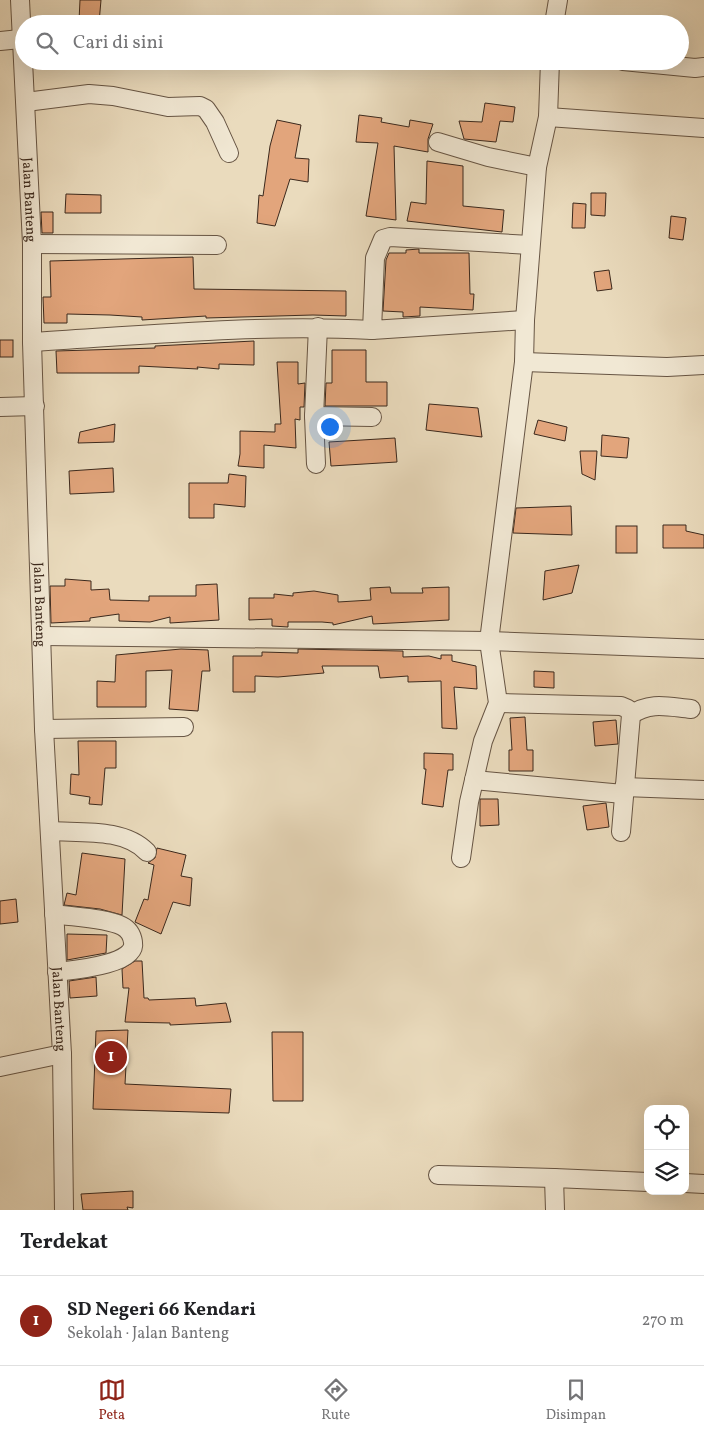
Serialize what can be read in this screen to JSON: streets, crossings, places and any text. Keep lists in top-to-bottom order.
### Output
{
  "streets": {
    "street": ["Jalan Banteng"]
  },
  "page": {
    "search": "Cari di sini",
    "pins": "1",
    "heading": "Terdekat",
    "list": [
      {
        "mark": "1",
        "name": "SD Negeri 66 Kendari",
        "note": "Sekolah · Jalan Banteng",
        "value": "270 m"
      }
    ],
    "nav": ["Peta", "Rute", "Disimpan"]
  }
}
